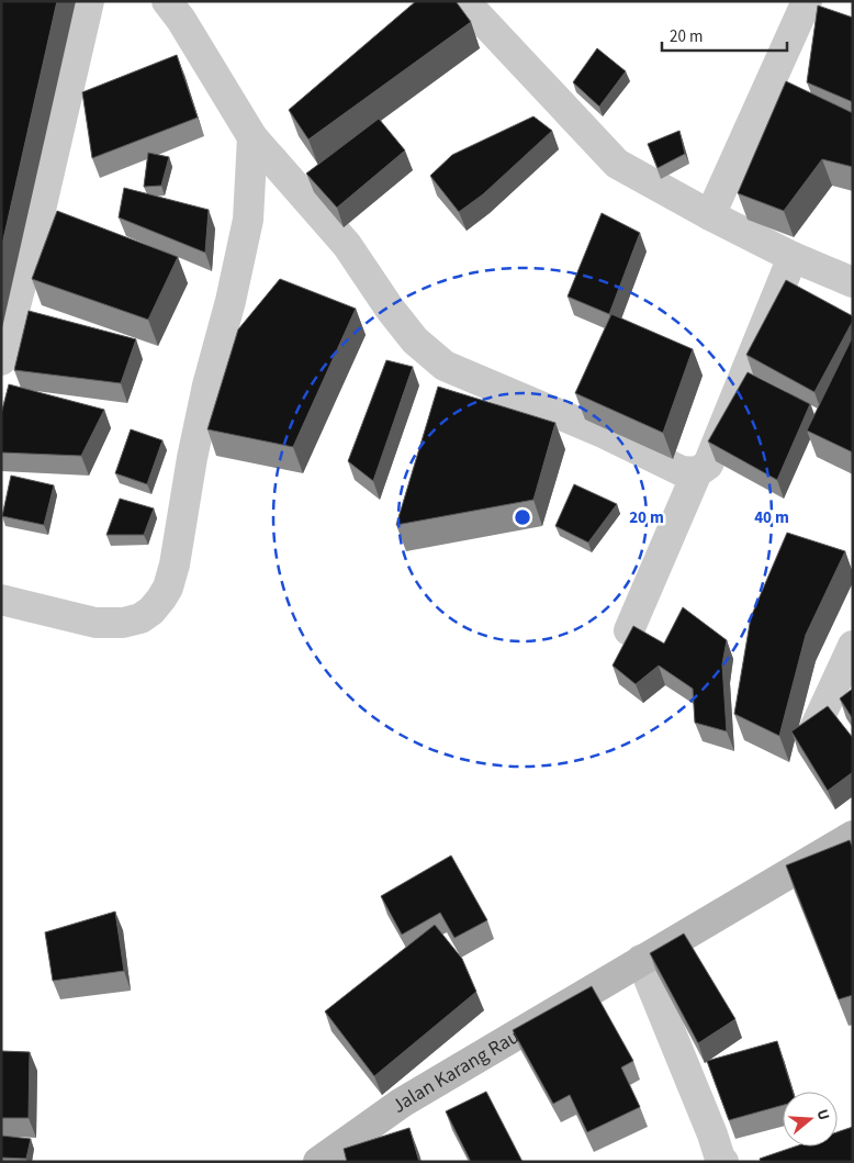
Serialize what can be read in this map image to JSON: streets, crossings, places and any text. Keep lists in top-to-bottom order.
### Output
{
  "streets": {
    "street": ["Jalan Karang Rau"]
  },
  "scale_bar": "20 m",
  "north": "right",
  "rings": ["20 m", "40 m"]
}
